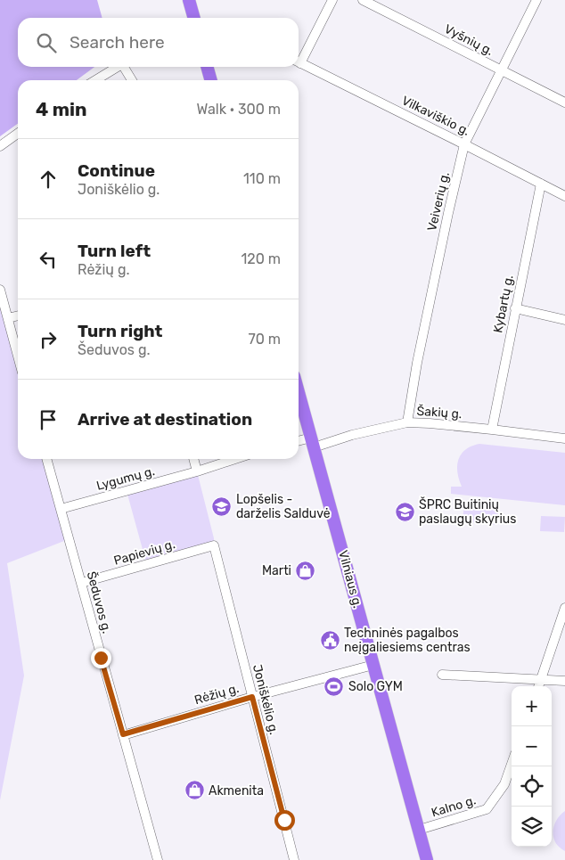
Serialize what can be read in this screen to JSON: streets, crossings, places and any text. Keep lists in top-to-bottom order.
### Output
{
  "streets": {
    "highway": ["Vilniaus g."],
    "street": [
      "Vyšnių g.",
      "Vilkaviškio g.",
      "Veiverių g.",
      "Kybartų g.",
      "Šakių g.",
      "Lygumų g.",
      "Papievių g.",
      "Šeduvos g.",
      "Rėžių g.",
      "Joniškėlio g.",
      "Kalno g."
    ]
  },
  "crossings": [
    ["Vyšnių g.", "Veiverių g."],
    ["Vilkaviškio g.", "Veiverių g."],
    ["Vilkaviškio g.", "Kybartų g."],
    ["Veiverių g.", "Šakių g."],
    ["Kybartų g.", "Šakių g."],
    ["Šakių g.", "Vilniaus g."],
    ["Lygumų g.", "Šeduvos g."],
    ["Papievių g.", "Šeduvos g."],
    ["Papievių g.", "Joniškėlio g."],
    ["Vilniaus g.", "Rėžių g."],
    ["Vilniaus g.", "Kalno g."],
    ["Šeduvos g.", "Rėžių g."],
    ["Rėžių g.", "Joniškėlio g."]
  ],
  "places": {
    "school or university": ["Lopšelis - darželis Salduvė", "ŠPRC Buitinių paslaugų skyrius"],
    "shop": ["Marti", "Akmenita"],
    "public building": ["Techninės pagalbos neįgaliesiems centras"],
    "sports": ["Solo GYM"]
  },
  "page": {
    "search": "Search here",
    "heading": ["4 min", "Walk · 300 m"],
    "list": [
      ["Continue", "Joniškėlio g.", "110 m"],
      ["Turn left", "Rėžių g.", "120 m"],
      ["Turn right", "Šeduvos g.", "70 m"],
      "Arrive at destination"
    ],
    "map_buttons": ["+", "−"]
  }
}
